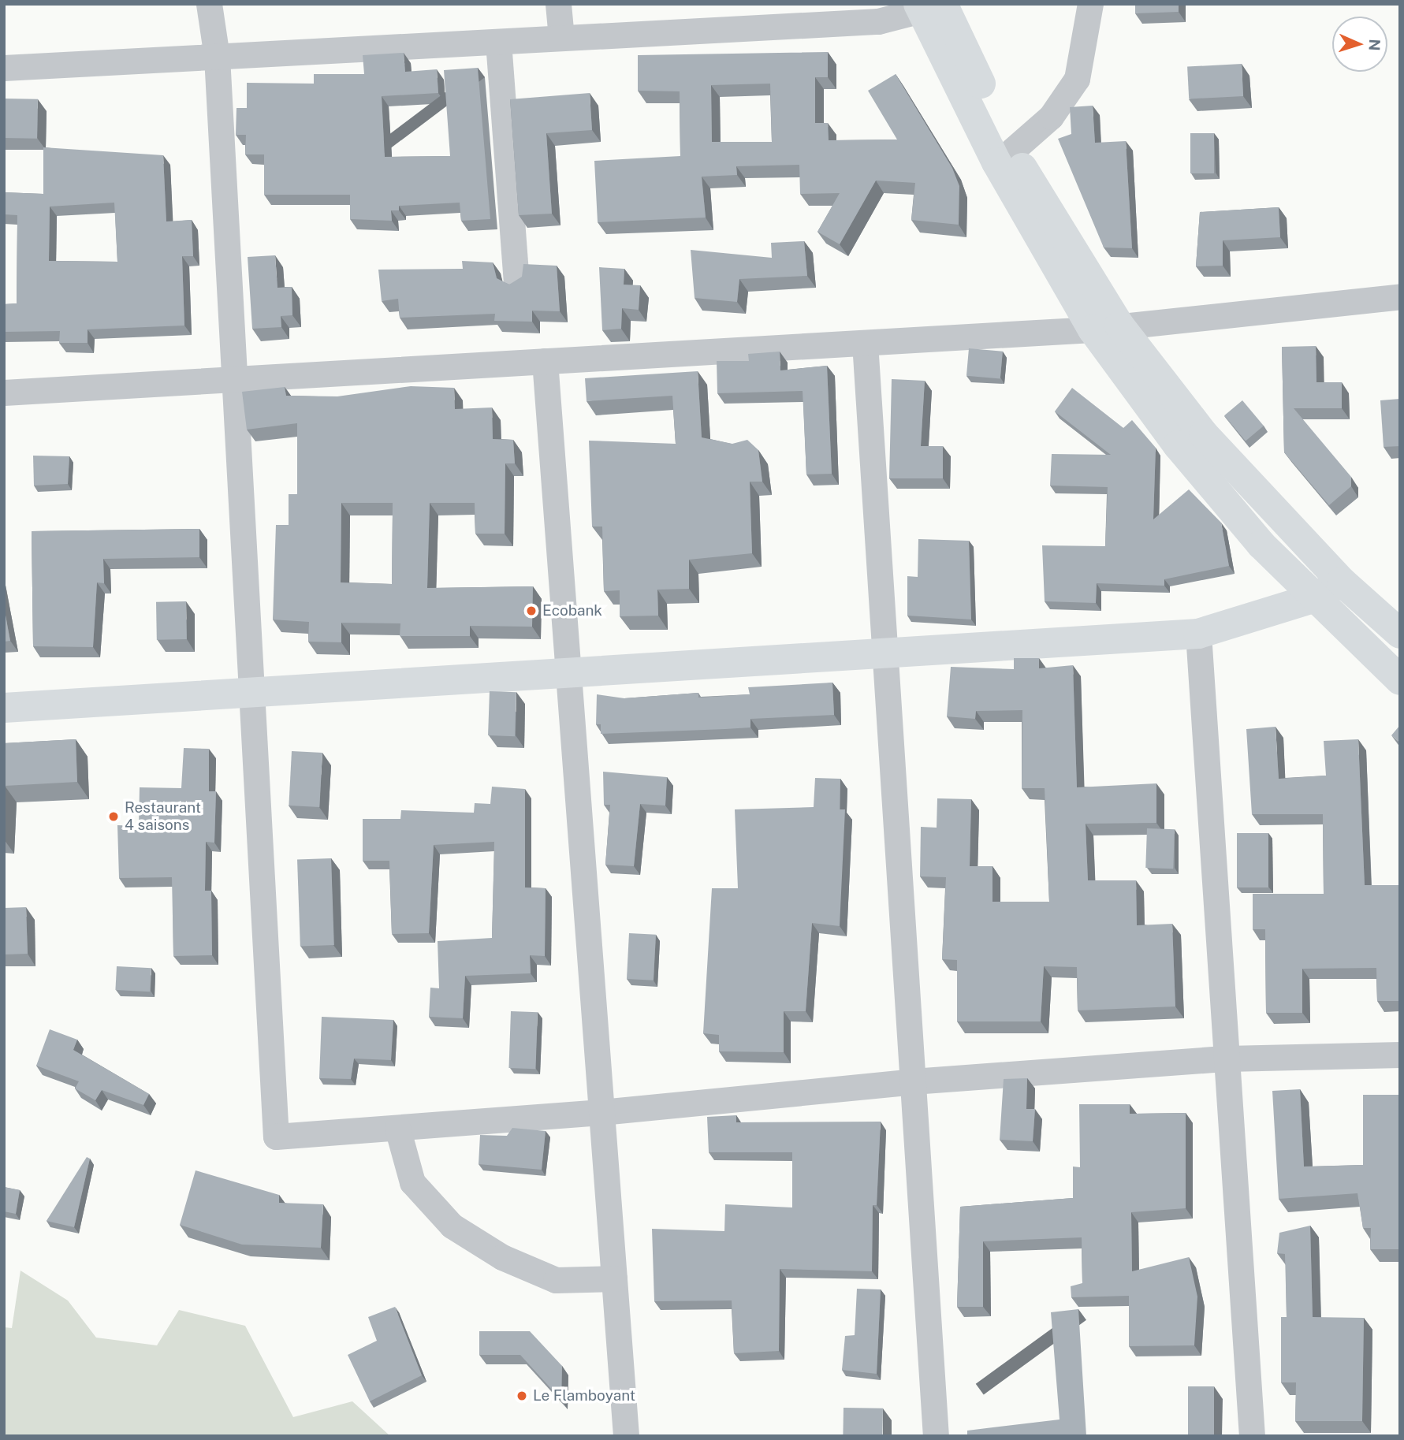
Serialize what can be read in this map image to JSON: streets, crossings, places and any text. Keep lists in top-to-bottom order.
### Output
{
  "places": ["Ecobank", "Restaurant 4 saisons", "Le Flamboyant"],
  "north": "right"
}
